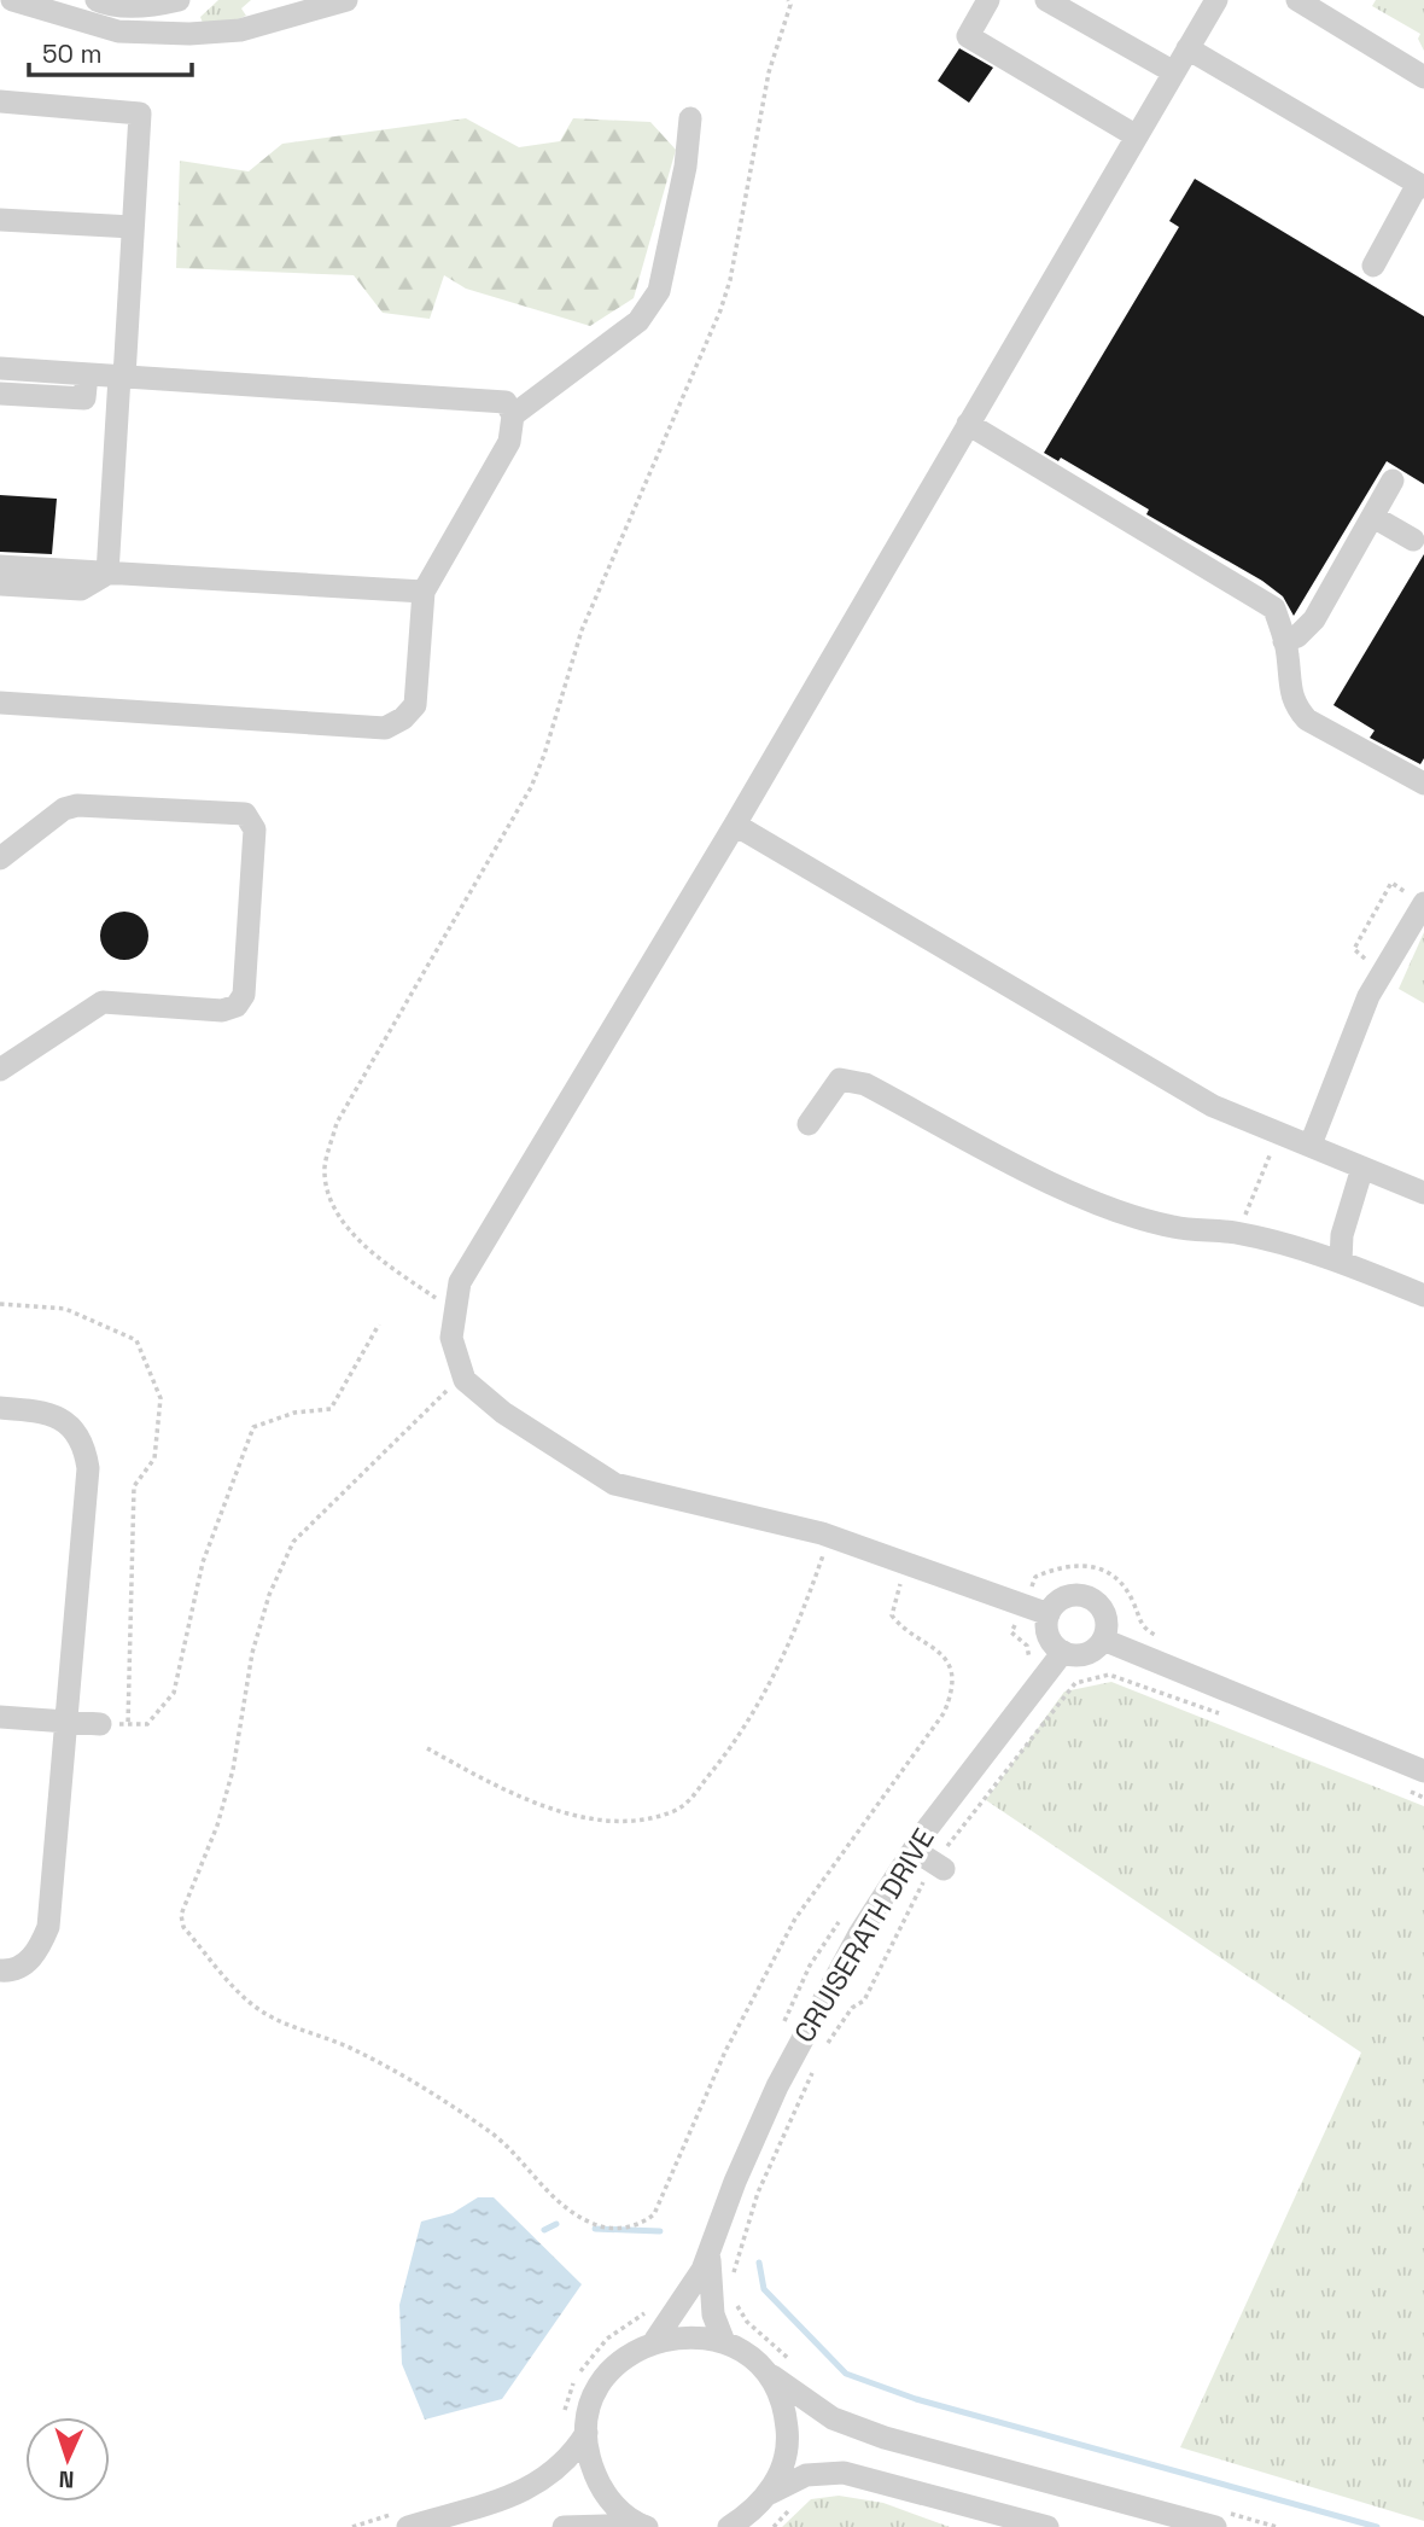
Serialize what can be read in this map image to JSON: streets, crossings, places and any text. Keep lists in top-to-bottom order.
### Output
{
  "streets": {
    "street": ["CRUISERATH DRIVE"]
  },
  "scale_bar": "50 m",
  "north": "bottom"
}
